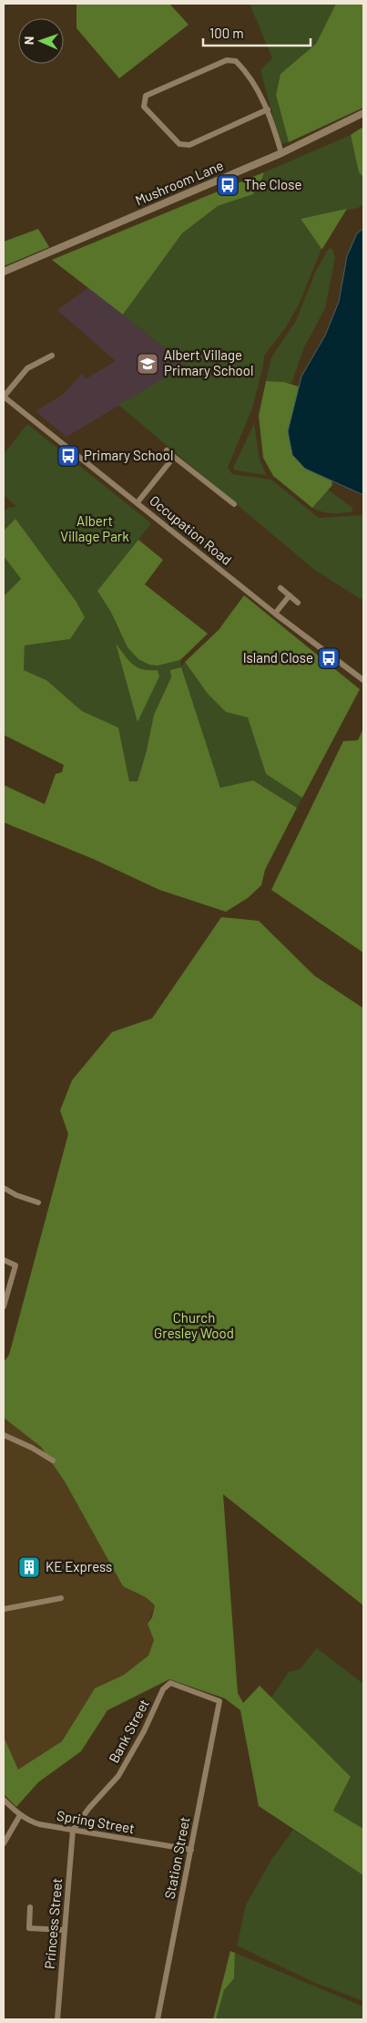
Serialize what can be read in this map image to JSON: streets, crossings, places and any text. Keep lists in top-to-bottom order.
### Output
{
  "streets": {
    "street": [
      "Mushroom Lane",
      "Occupation Road",
      "Bank Street",
      "Spring Street",
      "Station Street",
      "Princess Street"
    ]
  },
  "crossings": [
    ["Bank Street", "Spring Street"],
    ["Bank Street", "Station Street"],
    ["Bank Street", "Princess Street"],
    ["Spring Street", "Station Street"],
    ["Spring Street", "Princess Street"]
  ],
  "parks": ["Albert Village Park", "Church Gresley Wood"],
  "places": {
    "bus stop": ["The Close", "Primary School", "Island Close"],
    "school or university": ["Albert Village Primary School"],
    "building": ["KE Express"]
  },
  "scale_bar": "100 m",
  "north": "left"
}
